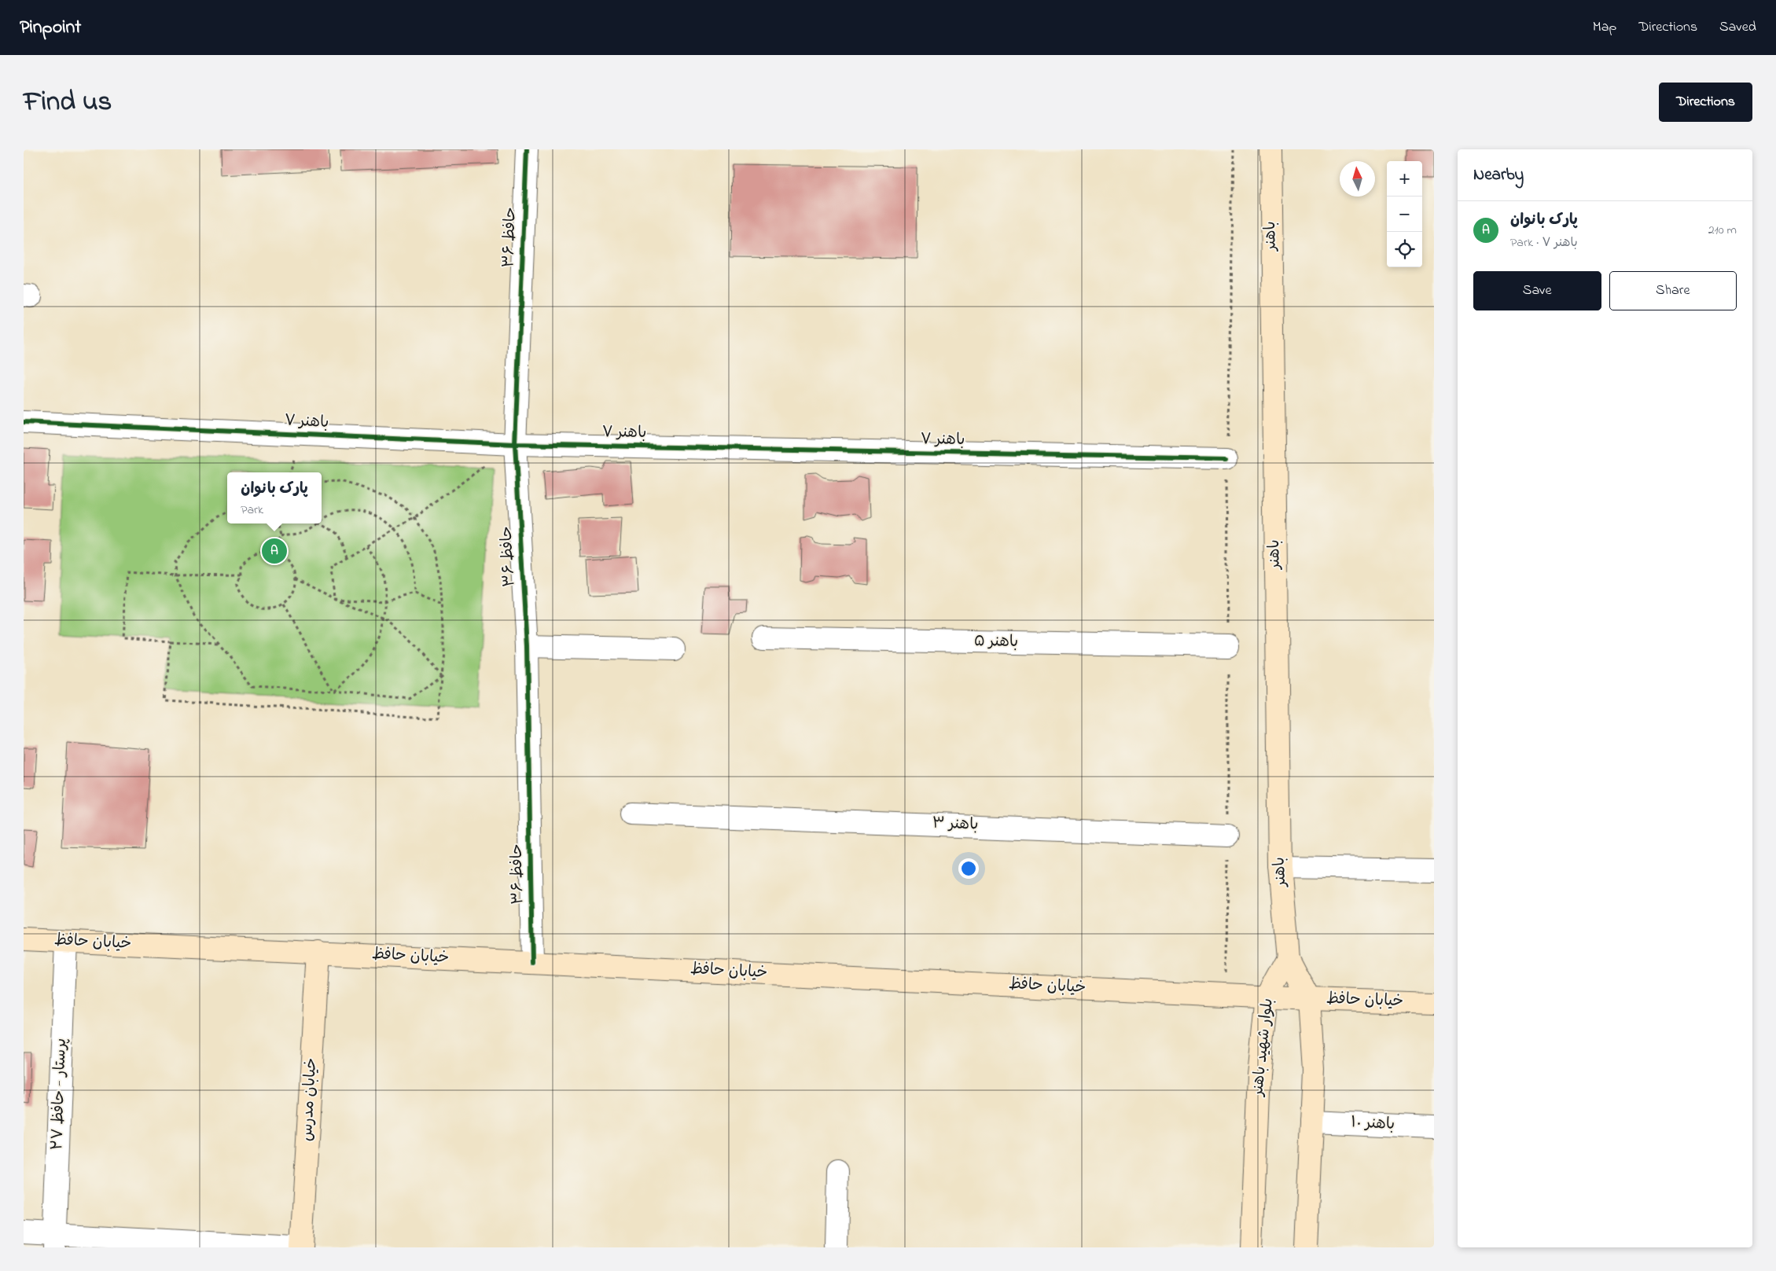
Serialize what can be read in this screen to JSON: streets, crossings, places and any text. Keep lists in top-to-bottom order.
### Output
{
  "streets": {
    "main road": [
      "باهنر",
      "خیابان حافظ",
      "بلوار شهید باهنر",
      "خیابان مدرس"
    ],
    "street": [
      "حافظ ۳۶",
      "باهنر ۷",
      "باهنر ۵",
      "باهنر ۳",
      "پرستار - حافظ ۲۷",
      "باهنر ۱۰"
    ]
  },
  "crossings": [
    ["باهنر", "بلوار شهید باهنر"],
    ["حافظ ۳۶", "باهنر ۷"],
    ["حافظ ۳۶", "خیابان حافظ"],
    ["خیابان حافظ", "بلوار شهید باهنر"],
    ["خیابان حافظ", "پرستار - حافظ ۲۷"],
    ["خیابان حافظ", "خیابان مدرس"]
  ],
  "north": "top",
  "page": {
    "header": "Pinpoint",
    "nav": ["Map", "Directions", "Saved"],
    "title": "Find us",
    "buttons": [
      "Directions",
      ["Save", "Share"]
    ],
    "heading": "Nearby",
    "map_buttons": ["+", "−"],
    "list": [
      {
        "mark": "A",
        "name": "پارک بانوان",
        "note": "Park · باهنر ۷",
        "value": "210 m"
      }
    ],
    "popup": ["پارک بانوان", "Park"],
    "pins": "A"
  }
}
